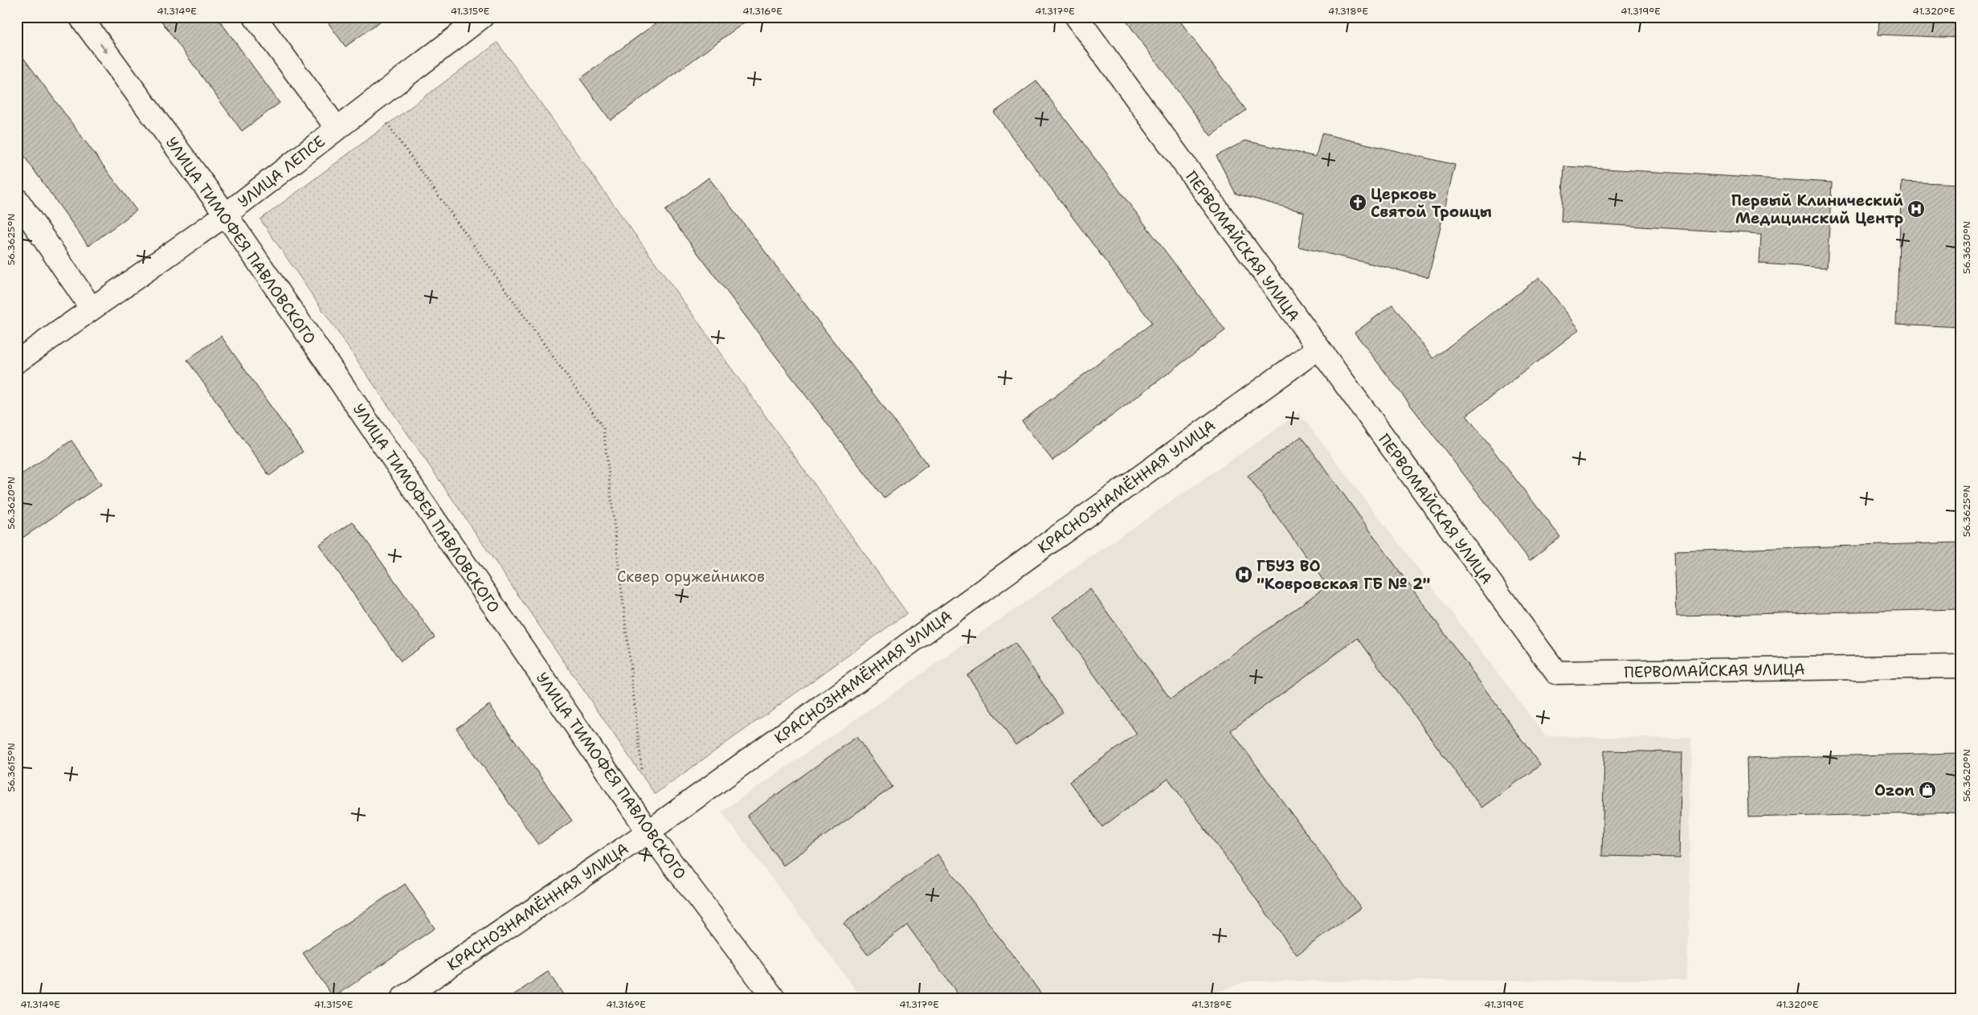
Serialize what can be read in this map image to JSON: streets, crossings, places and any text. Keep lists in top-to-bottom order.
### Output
{
  "streets": {
    "street": [
      "УЛИЦА ЛЕПСЕ",
      "УЛИЦА ТИМОФЕЯ ПАВЛОВСКОГО",
      "ПЕРВОМАЙСКАЯ УЛИЦА",
      "КРАСНОЗНАМЁННАЯ УЛИЦА"
    ]
  },
  "crossings": [
    ["УЛИЦА ЛЕПСЕ", "УЛИЦА ТИМОФЕЯ ПАВЛОВСКОГО"],
    ["УЛИЦА ТИМОФЕЯ ПАВЛОВСКОГО", "КРАСНОЗНАМЁННАЯ УЛИЦА"],
    ["ПЕРВОМАЙСКАЯ УЛИЦА", "КРАСНОЗНАМЁННАЯ УЛИЦА"]
  ],
  "parks": ["Сквер оружейников"],
  "places": {
    "church": ["Церковь Святой Троицы"],
    "hospital": ["Первый Клинический Медицинский Центр", "ГБУЗ ВО \"Ковровская ГБ № 2\""],
    "shop": ["Ozon"]
  },
  "coordinates": [
    "41.314°E",
    "41.315°E",
    "41.316°E",
    "41.317°E",
    "41.318°E",
    "41.319°E",
    "41.320°E",
    "56.3625°N",
    "56.3630°N",
    "56.3620°N",
    "56.3615°N"
  ]
}
